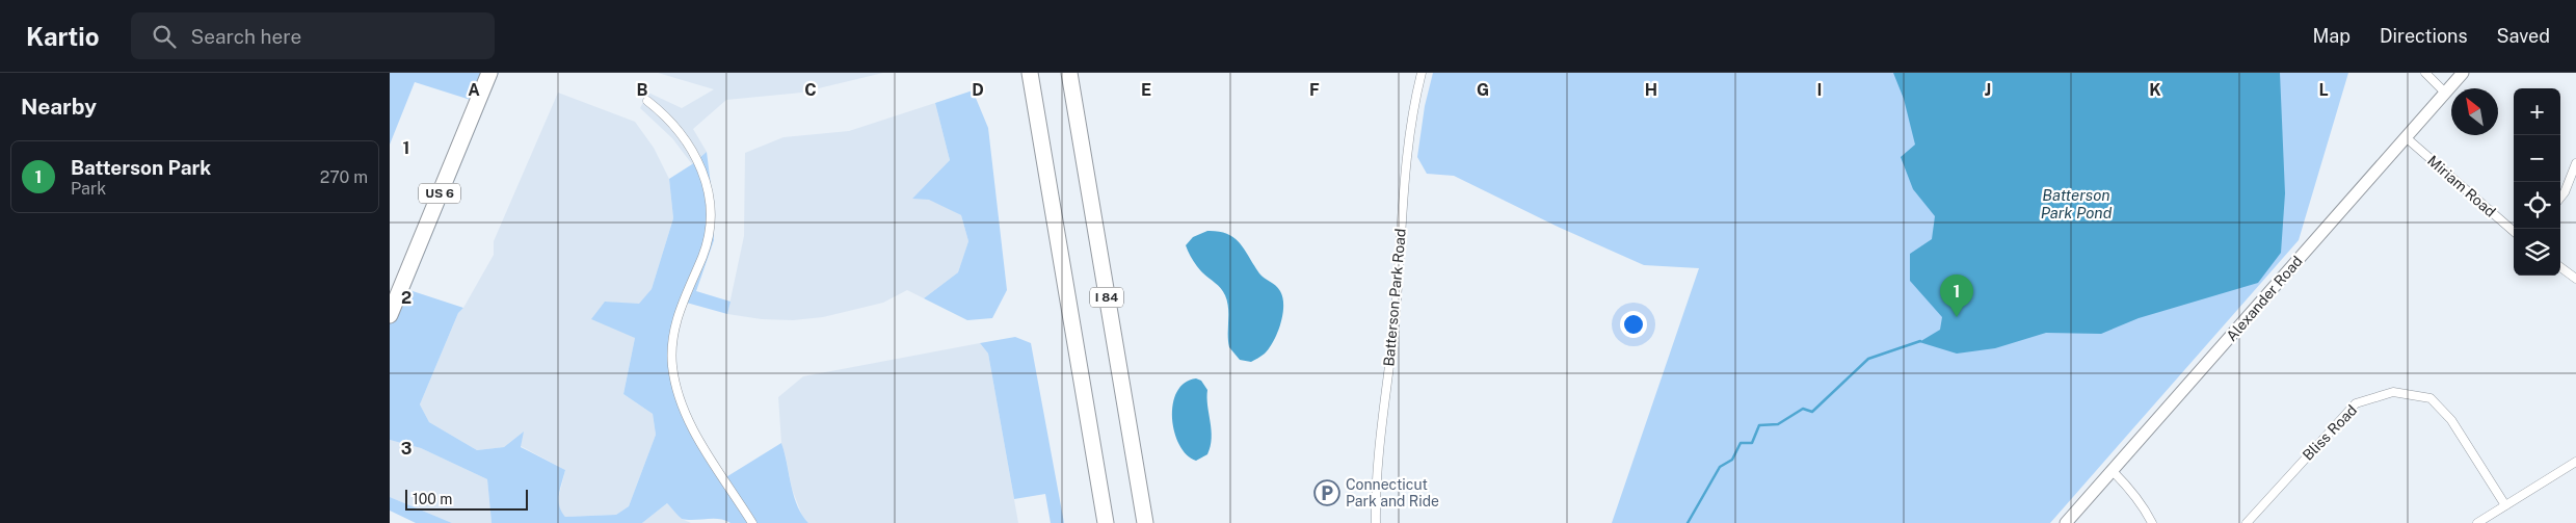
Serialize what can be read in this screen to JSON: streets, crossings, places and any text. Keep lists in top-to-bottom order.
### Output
{
  "streets": {
    "highway": ["US 6", "I 84"],
    "street": [
      "Miriam Road",
      "Batterson Park Road",
      "Alexander Road",
      "Bliss Road"
    ]
  },
  "crossings": [
    ["Miriam Road", "Alexander Road"]
  ],
  "water": ["Batterson Park Pond"],
  "places": {
    "parking": ["Connecticut Park and Ride"]
  },
  "scale_bar": "100 m",
  "north": "top left",
  "page": {
    "header": "Kartio",
    "search": "Search here",
    "nav": ["Map", "Directions", "Saved"],
    "heading": "Nearby",
    "map_buttons": ["+", "−"],
    "list": [
      {
        "mark": "1",
        "name": "Batterson Park",
        "note": "Park",
        "value": "270 m"
      }
    ],
    "pins": "1",
    "scale": "100 m"
  },
  "grid": {
    "columns": [
      "A",
      "B",
      "C",
      "D",
      "E",
      "F",
      "G",
      "H",
      "I",
      "J",
      "K",
      "L"
    ],
    "rows": ["1", "2", "3"]
  }
}
